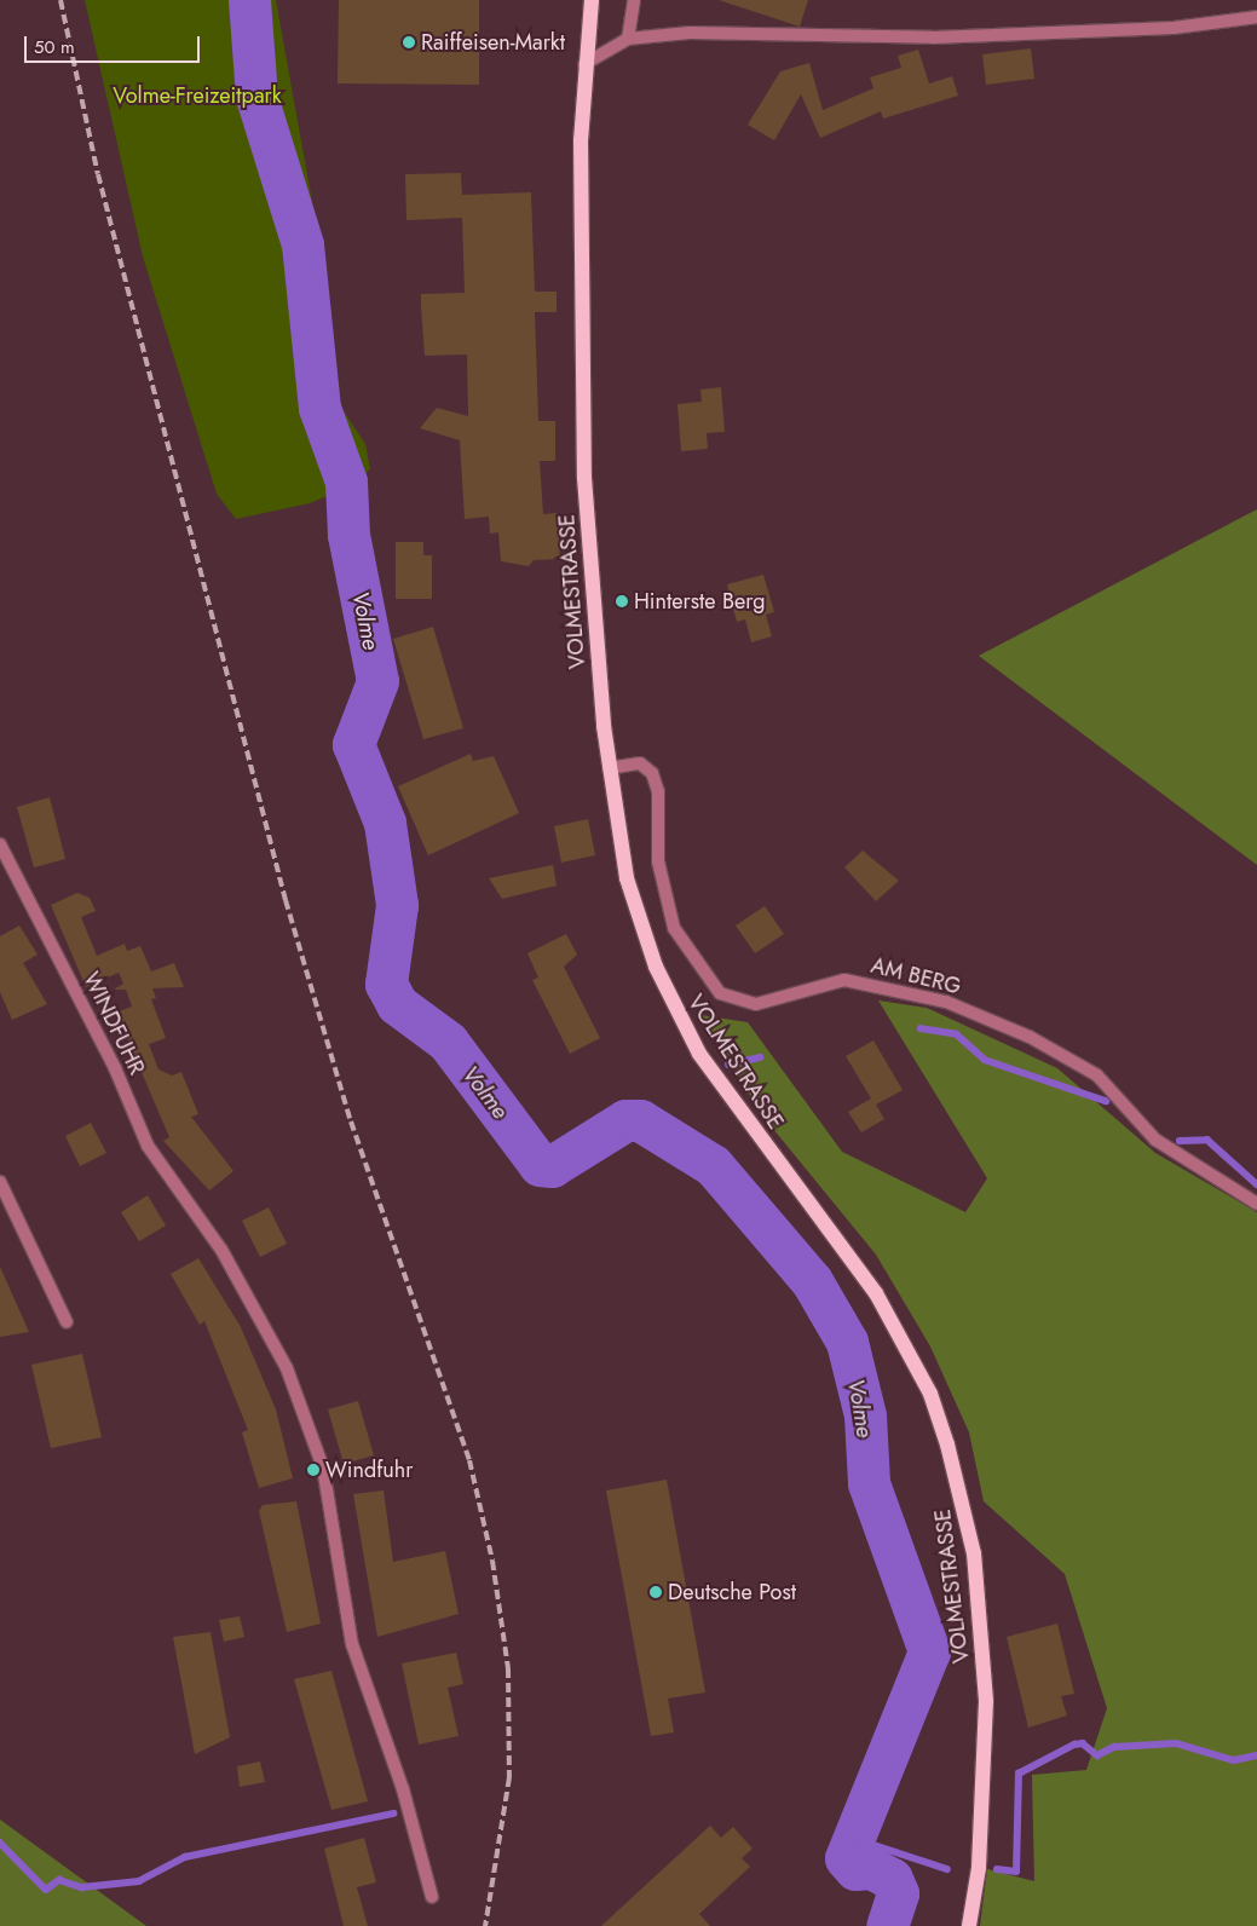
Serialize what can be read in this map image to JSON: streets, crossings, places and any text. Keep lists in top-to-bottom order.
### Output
{
  "streets": {
    "main road": ["VOLMESTRASSE"],
    "street": ["AM BERG", "WINDFUHR"]
  },
  "crossings": [
    ["VOLMESTRASSE", "AM BERG"]
  ],
  "water": ["Volme"],
  "parks": ["Volme-Freizeitpark"],
  "places": [
    "Raiffeisen-Markt",
    "Hinterste Berg",
    "Windfuhr",
    "Deutsche Post"
  ],
  "scale_bar": "50 m"
}
